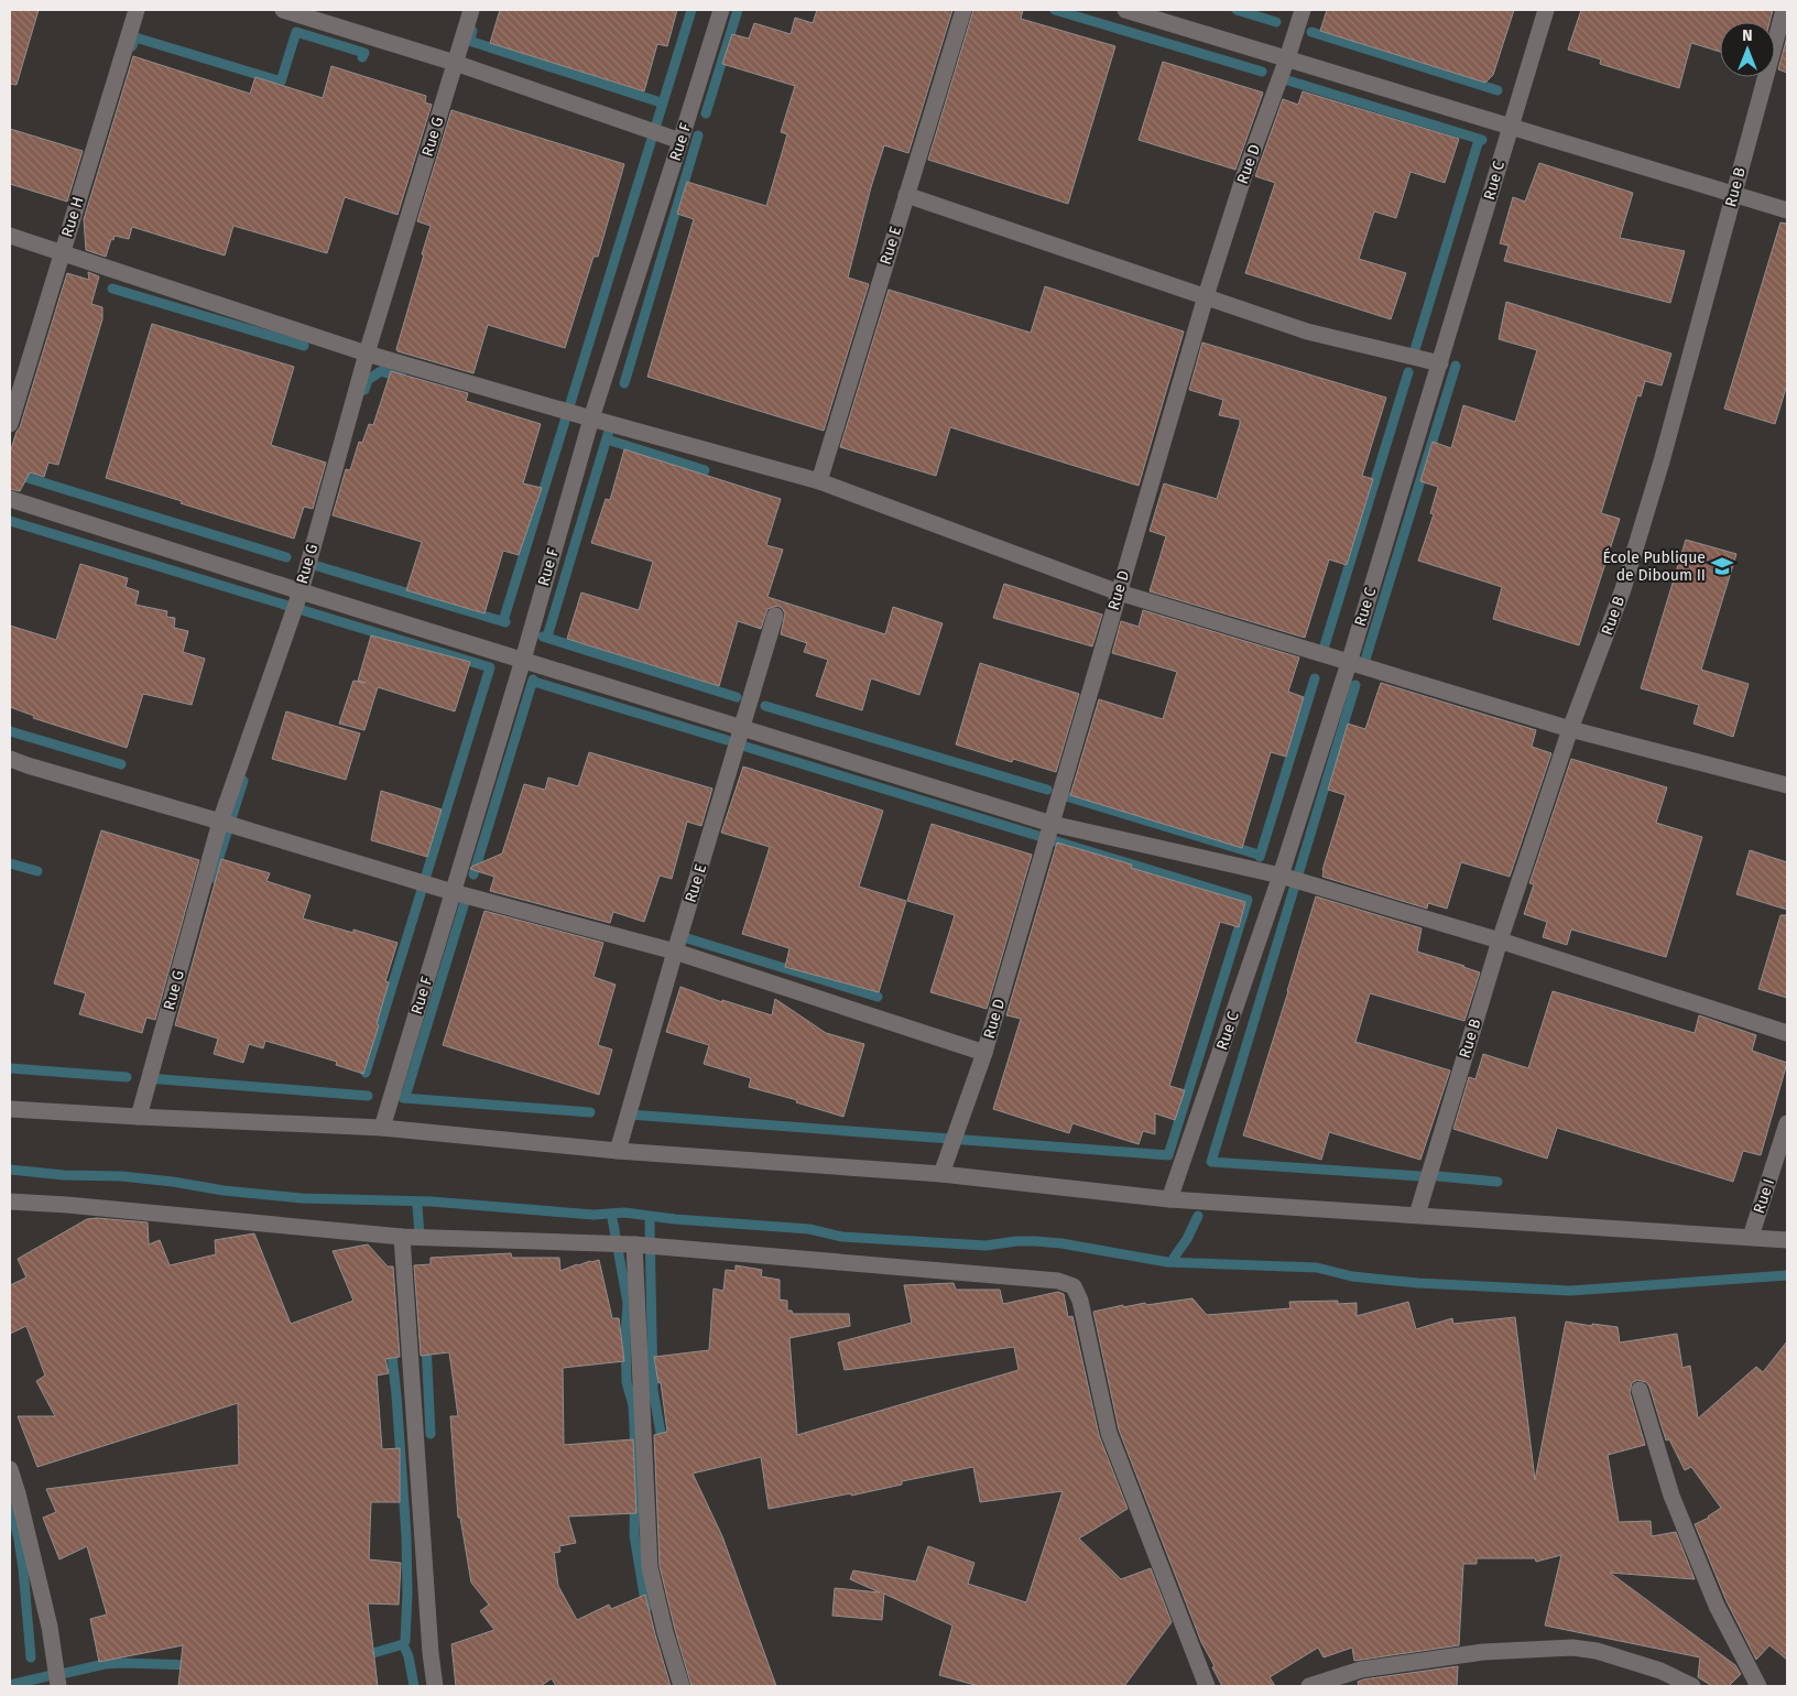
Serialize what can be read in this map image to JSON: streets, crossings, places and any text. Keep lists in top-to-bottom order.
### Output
{
  "streets": {
    "street": [
      "Rue G",
      "Rue F",
      "Rue D",
      "Rue C",
      "Rue B",
      "Rue H",
      "Rue E",
      "Rue I"
    ]
  },
  "places": {
    "school or university": ["École Publique de Diboum II"]
  },
  "north": "top"
}
